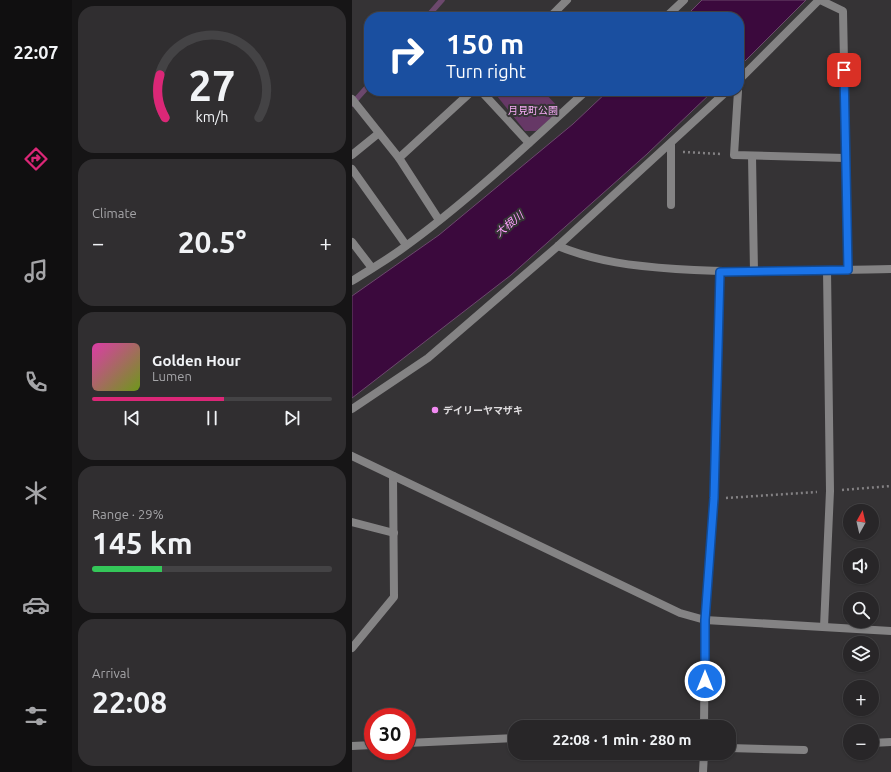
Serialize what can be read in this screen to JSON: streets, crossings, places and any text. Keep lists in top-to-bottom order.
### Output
{
  "water": ["大根川"],
  "parks": ["月見町公園"],
  "places": ["デイリーヤマザキ"],
  "north": "top",
  "page": {
    "tabs": "22:07",
    "turn": ["150 m", "Turn right"],
    "tile": [
      "Climate",
      ["Range · 29%", "145 km"],
      ["Arrival", "22:08"]
    ],
    "heat": ["−", "20.5°", "+"],
    "song": ["Golden Hour", "Lumen"],
    "map_buttons": ["+", "−"],
    "limit": "30",
    "trip": "22:08 · 1 min · 280 m",
    "gauge": ["27", "km/h"]
  }
}
